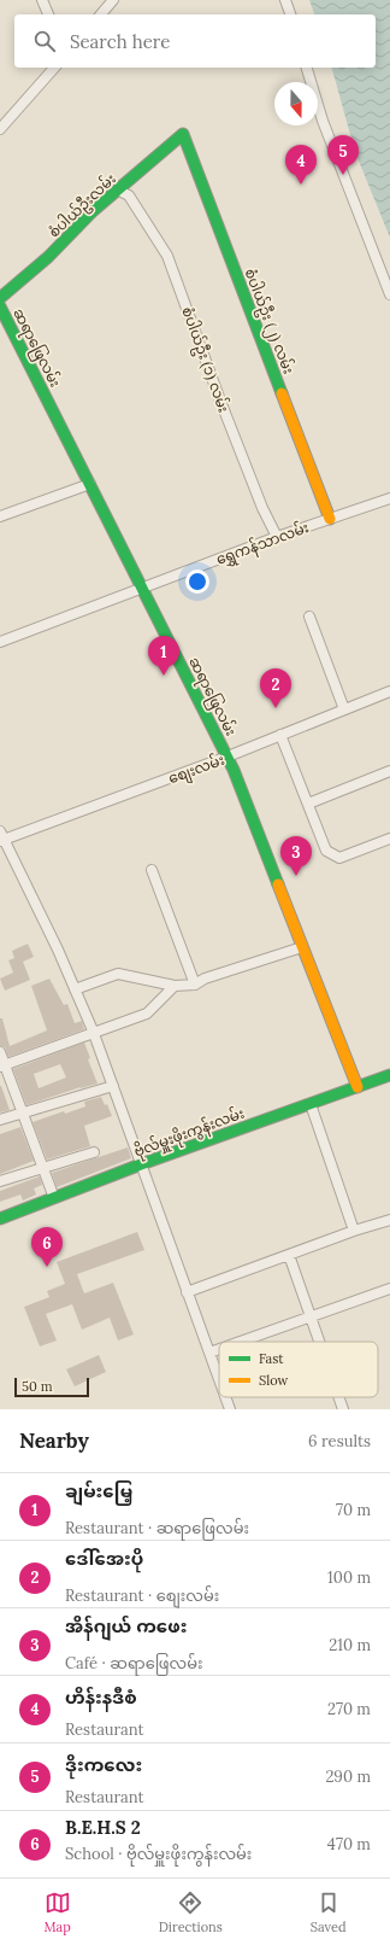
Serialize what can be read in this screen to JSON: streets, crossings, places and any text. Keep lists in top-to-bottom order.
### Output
{
  "streets": {
    "street": [
      "စံပါယ်ဦးလမ်း",
      "စံပါယ်ဦး (၂) လမ်း",
      "ဆရာဖြေလမ်း",
      "စံပါယ်ဦး (၁) လမ်း",
      "‌ရွှေကန်သာလမ်း",
      "စျေးလမ်း",
      "ဗိုလ်မှူးဖိုးကွန်းလမ်း"
    ]
  },
  "crossings": [
    ["စံပါယ်ဦးလမ်း", "စံပါယ်ဦး (၂) လမ်း"],
    ["စံပါယ်ဦးလမ်း", "စံပါယ်ဦး (၁) လမ်း"],
    ["စံပါယ်ဦး (၂) လမ်း", "‌ရွှေကန်သာလမ်း"],
    ["ဆရာဖြေလမ်း", "‌ရွှေကန်သာလမ်း"],
    ["ဆရာဖြေလမ်း", "စျေးလမ်း"],
    ["ဆရာဖြေလမ်း", "ဗိုလ်မှူးဖိုးကွန်းလမ်း"],
    ["စံပါယ်ဦး (၁) လမ်း", "‌ရွှေကန်သာလမ်း"]
  ],
  "legend": ["Fast", "Slow"],
  "scale_bar": "50 m",
  "north": "bottom",
  "page": {
    "search": "Search here",
    "pins": [
      "5",
      "4",
      "1",
      "2",
      "3",
      "6"
    ],
    "scale": "50 m",
    "heading": ["Nearby", "6 results"],
    "list": [
      {
        "mark": "1",
        "name": "ချမ်းမြေ့",
        "note": "Restaurant · ဆရာဖြေလမ်း",
        "value": "70 m"
      },
      {
        "mark": "2",
        "name": "ဒေါ်အေးပို",
        "note": "Restaurant · စျေးလမ်း",
        "value": "100 m"
      },
      {
        "mark": "3",
        "name": "အိန်ဂျယ် ကဖေး",
        "note": "Café · ဆရာဖြေလမ်း",
        "value": "210 m"
      },
      {
        "mark": "4",
        "name": "ဟိန်းနဒီစံ",
        "note": "Restaurant",
        "value": "270 m"
      },
      {
        "mark": "5",
        "name": "ဒိုးကလေး",
        "note": "Restaurant",
        "value": "290 m"
      },
      {
        "mark": "6",
        "name": "B.E.H.S 2",
        "note": "School · ဗိုလ်မှူးဖိုးကွန်းလမ်း",
        "value": "470 m"
      }
    ],
    "nav": ["Map", "Directions", "Saved"]
  }
}
